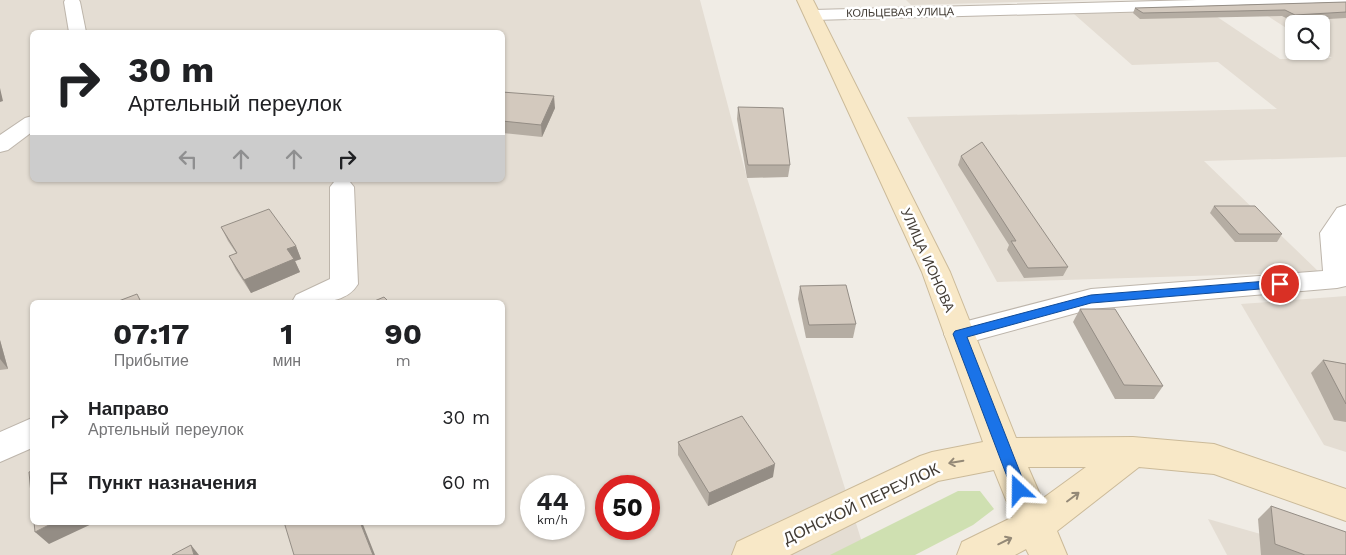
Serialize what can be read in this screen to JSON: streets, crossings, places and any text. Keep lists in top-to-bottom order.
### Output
{
  "streets": {
    "main road": ["УЛИЦА ИОНОВА", "ДОНСКОЙ ПЕРЕУЛОК"],
    "street": ["КОЛЬЦЕВАЯ УЛИЦА"]
  },
  "crossings": [
    ["КОЛЬЦЕВАЯ УЛИЦА", "УЛИЦА ИОНОВА"],
    ["УЛИЦА ИОНОВА", "ДОНСКОЙ ПЕРЕУЛОК"]
  ],
  "one_way": ["ДОНСКОЙ ПЕРЕУЛОК"],
  "page": {
    "turn": ["30 m", "Артельный переулок"],
    "eta": [
      "07:17",
      "Прибытие",
      "1",
      "мин",
      "90",
      "m"
    ],
    "list": [
      {
        "name": "Направо",
        "note": "Артельный переулок",
        "value": "30 m"
      },
      {
        "name": "Пункт назначения",
        "value": "60 m"
      }
    ],
    "speed": "44 km/h",
    "limit": "50"
  }
}
